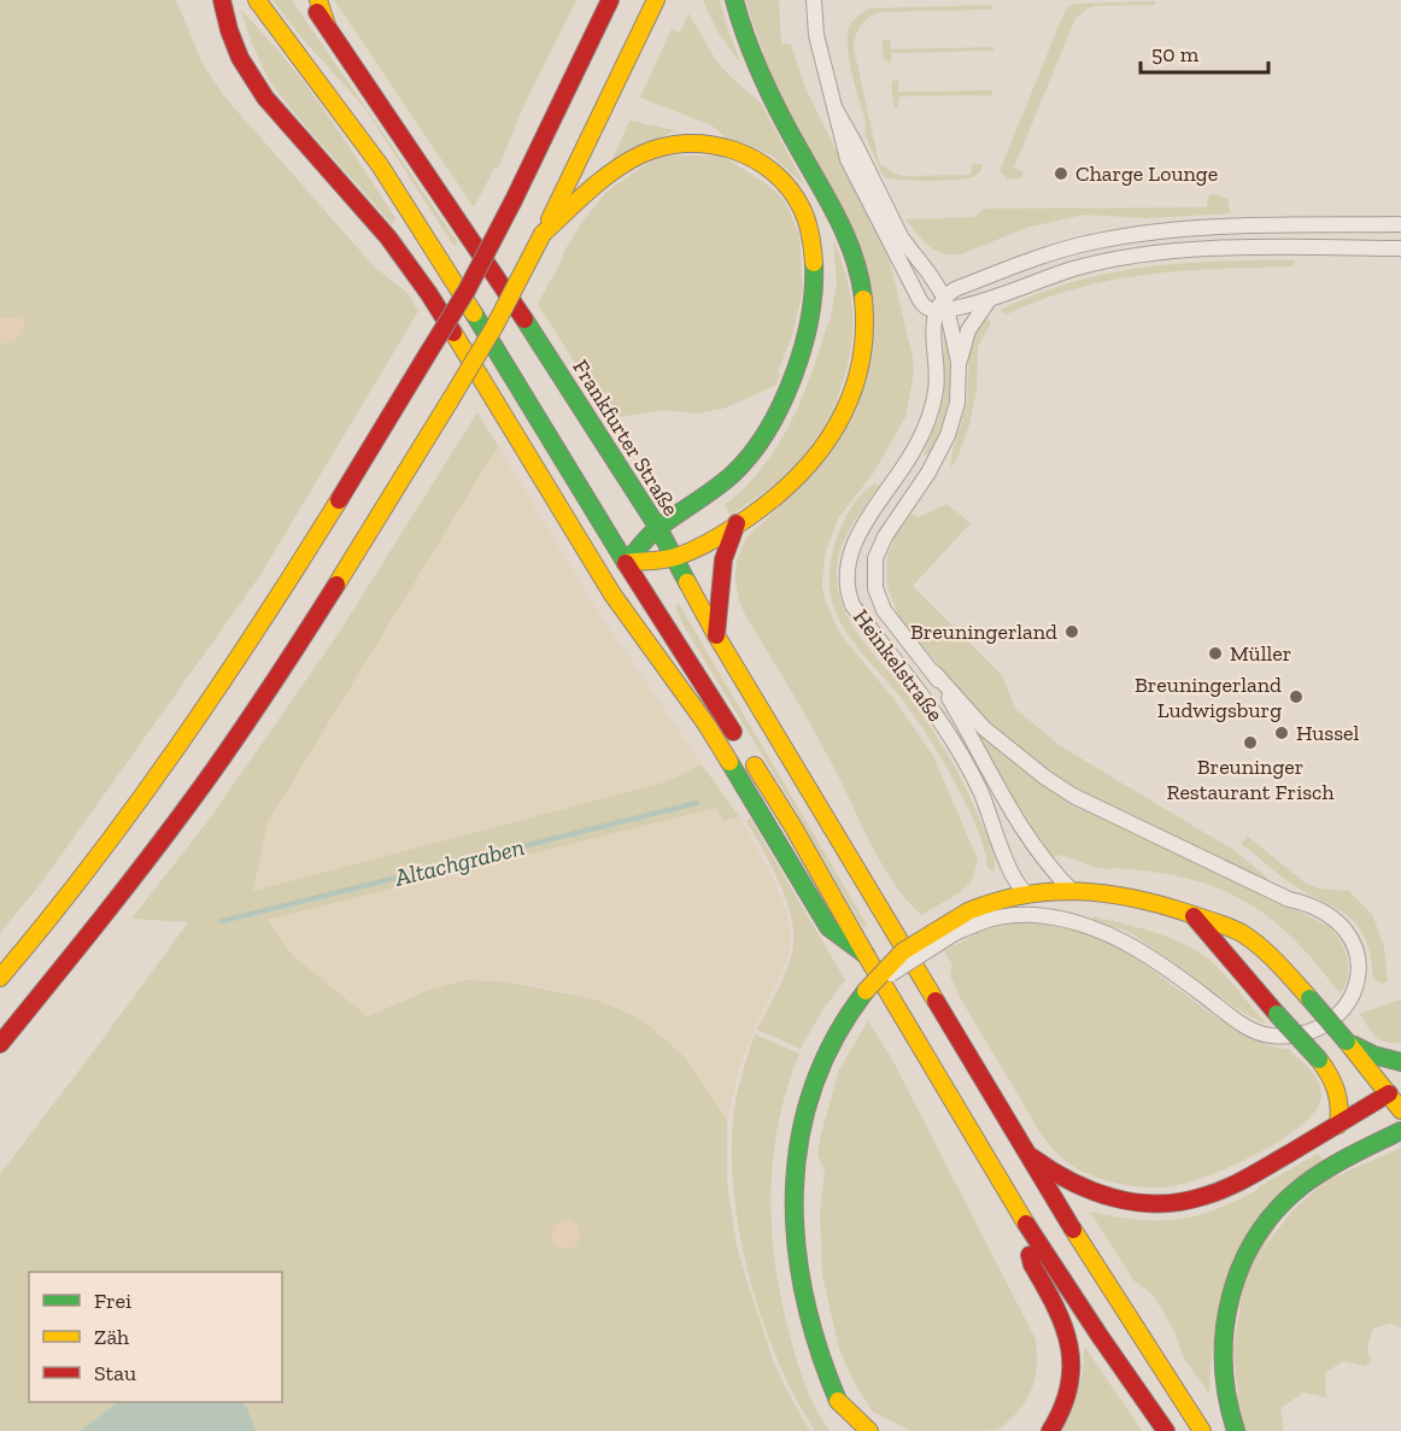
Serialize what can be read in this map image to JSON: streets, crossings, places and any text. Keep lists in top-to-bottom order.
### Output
{
  "streets": {
    "main road": ["Frankfurter Straße"],
    "street": ["Heinkelstraße"]
  },
  "water": ["Altachgraben"],
  "places": [
    "Charge Lounge",
    "Breuningerland",
    "Müller",
    "Breuningerland Ludwigsburg",
    "Hussel",
    "Breuninger Restaurant Frisch"
  ],
  "legend": ["Frei", "Zäh", "Stau"],
  "scale_bar": "50 m"
}
